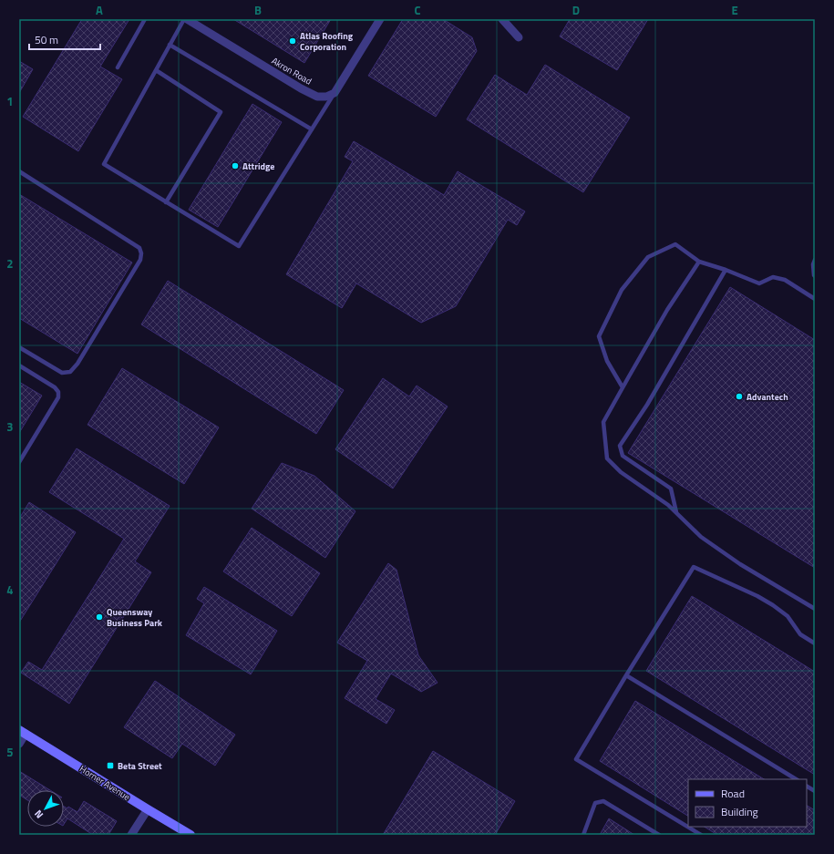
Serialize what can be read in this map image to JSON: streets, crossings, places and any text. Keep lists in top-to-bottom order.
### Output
{
  "streets": {
    "main road": ["Horner Avenue"],
    "street": ["Akron Road"]
  },
  "places": {
    "other": [
      "Atlas Roofing Corporation",
      "Attridge",
      "Advantech",
      "Queensway Business Park"
    ],
    "transit": ["Beta Street"]
  },
  "legend": ["Road", "Building"],
  "scale_bar": "50 m",
  "north": "bottom left",
  "grid": {
    "columns": [
      "A",
      "B",
      "C",
      "D",
      "E"
    ],
    "rows": [
      "1",
      "2",
      "3",
      "4",
      "5"
    ]
  }
}
